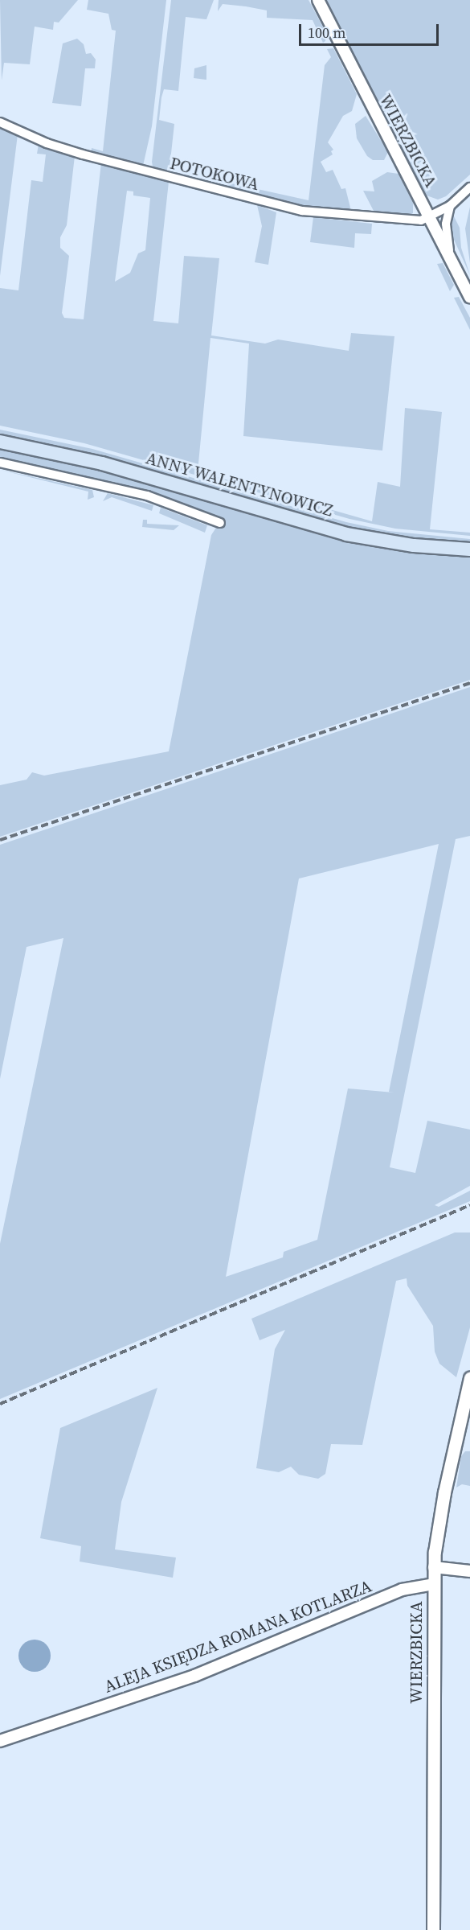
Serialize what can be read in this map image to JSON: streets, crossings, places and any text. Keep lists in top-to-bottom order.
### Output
{
  "streets": {
    "main road": ["WIERZBICKA", "ANNY WALENTYNOWICZ"],
    "street": ["POTOKOWA", "ALEJA KSIĘDZA ROMANA KOTLARZA"]
  },
  "crossings": [
    ["WIERZBICKA", "POTOKOWA"],
    ["WIERZBICKA", "ALEJA KSIĘDZA ROMANA KOTLARZA"]
  ],
  "scale_bar": "100 m"
}
